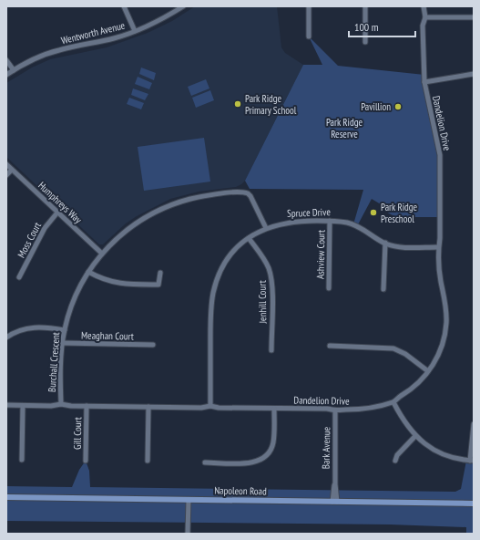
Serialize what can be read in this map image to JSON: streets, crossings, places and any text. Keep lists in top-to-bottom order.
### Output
{
  "streets": {
    "main road": ["Napoleon Road"],
    "street": [
      "Wentworth Avenue",
      "Dandelion Drive",
      "Humphreys Way",
      "Spruce Drive",
      "Moss Court",
      "Ashview Court",
      "Jenhill Court",
      "Meaghan Court",
      "Burchall Crescent",
      "Gill Court",
      "Bark Avenue"
    ]
  },
  "crossings": [
    ["Dandelion Drive", "Spruce Drive"],
    ["Dandelion Drive", "Burchall Crescent"],
    ["Dandelion Drive", "Gill Court"],
    ["Dandelion Drive", "Bark Avenue"],
    ["Humphreys Way", "Moss Court"],
    ["Humphreys Way", "Burchall Crescent"],
    ["Spruce Drive", "Ashview Court"],
    ["Spruce Drive", "Jenhill Court"],
    ["Spruce Drive", "Burchall Crescent"],
    ["Meaghan Court", "Burchall Crescent"],
    ["Bark Avenue", "Napoleon Road"]
  ],
  "parks": ["Park Ridge Reserve"],
  "places": ["Park Ridge Primary School", "Pavillion", "Park Ridge Preschool"],
  "scale_bar": "100 m"
}
